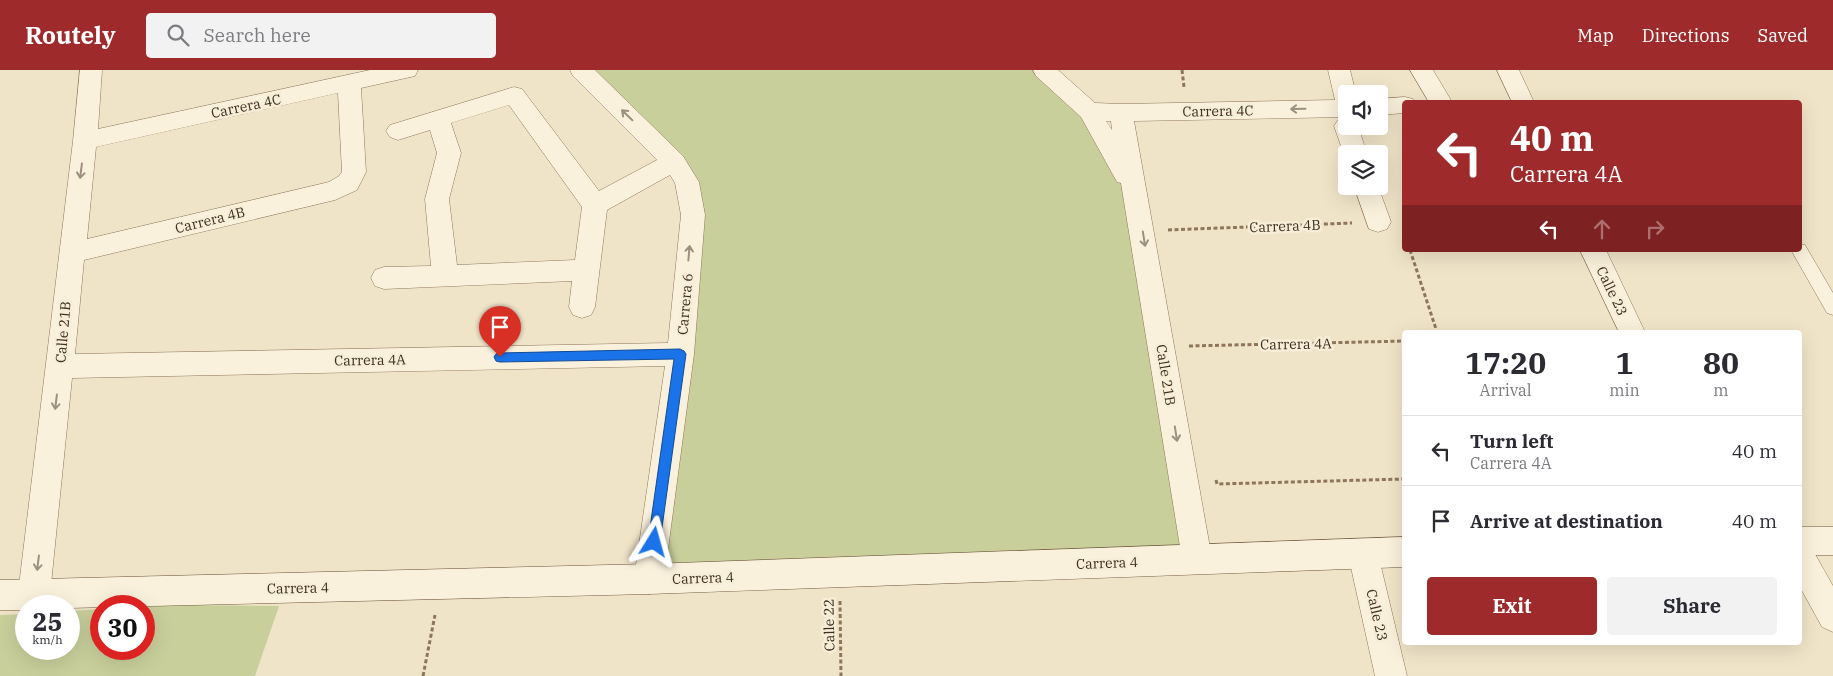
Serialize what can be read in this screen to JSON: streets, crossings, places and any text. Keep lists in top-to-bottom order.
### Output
{
  "streets": {
    "street": [
      "Carrera 4C",
      "Carrera 4B",
      "Calle 23",
      "Carrera 6",
      "Calle 21B",
      "Carrera 4A",
      "Carrera 4"
    ],
    "path": ["Calle 22"]
  },
  "crossings": [
    ["Carrera 4C", "Carrera 4B"],
    ["Carrera 4C", "Calle 21B"],
    ["Carrera 4B", "Calle 21B"],
    ["Calle 23", "Carrera 4"],
    ["Carrera 6", "Carrera 4A"],
    ["Carrera 6", "Carrera 4"],
    ["Calle 21B", "Carrera 4A"],
    ["Calle 21B", "Carrera 4"],
    ["Carrera 4", "Calle 22"]
  ],
  "one_way": ["Carrera 4C", "Carrera 6", "Calle 21B"],
  "page": {
    "header": "Routely",
    "search": "Search here",
    "nav": ["Map", "Directions", "Saved"],
    "turn": ["40 m", "Carrera 4A"],
    "eta": [
      "17:20",
      "Arrival",
      "1",
      "min",
      "80",
      "m"
    ],
    "list": [
      {
        "name": "Turn left",
        "note": "Carrera 4A",
        "value": "40 m"
      },
      {
        "name": "Arrive at destination",
        "value": "40 m"
      }
    ],
    "buttons": ["Exit", "Share"],
    "speed": "25 km/h",
    "limit": "30"
  }
}
